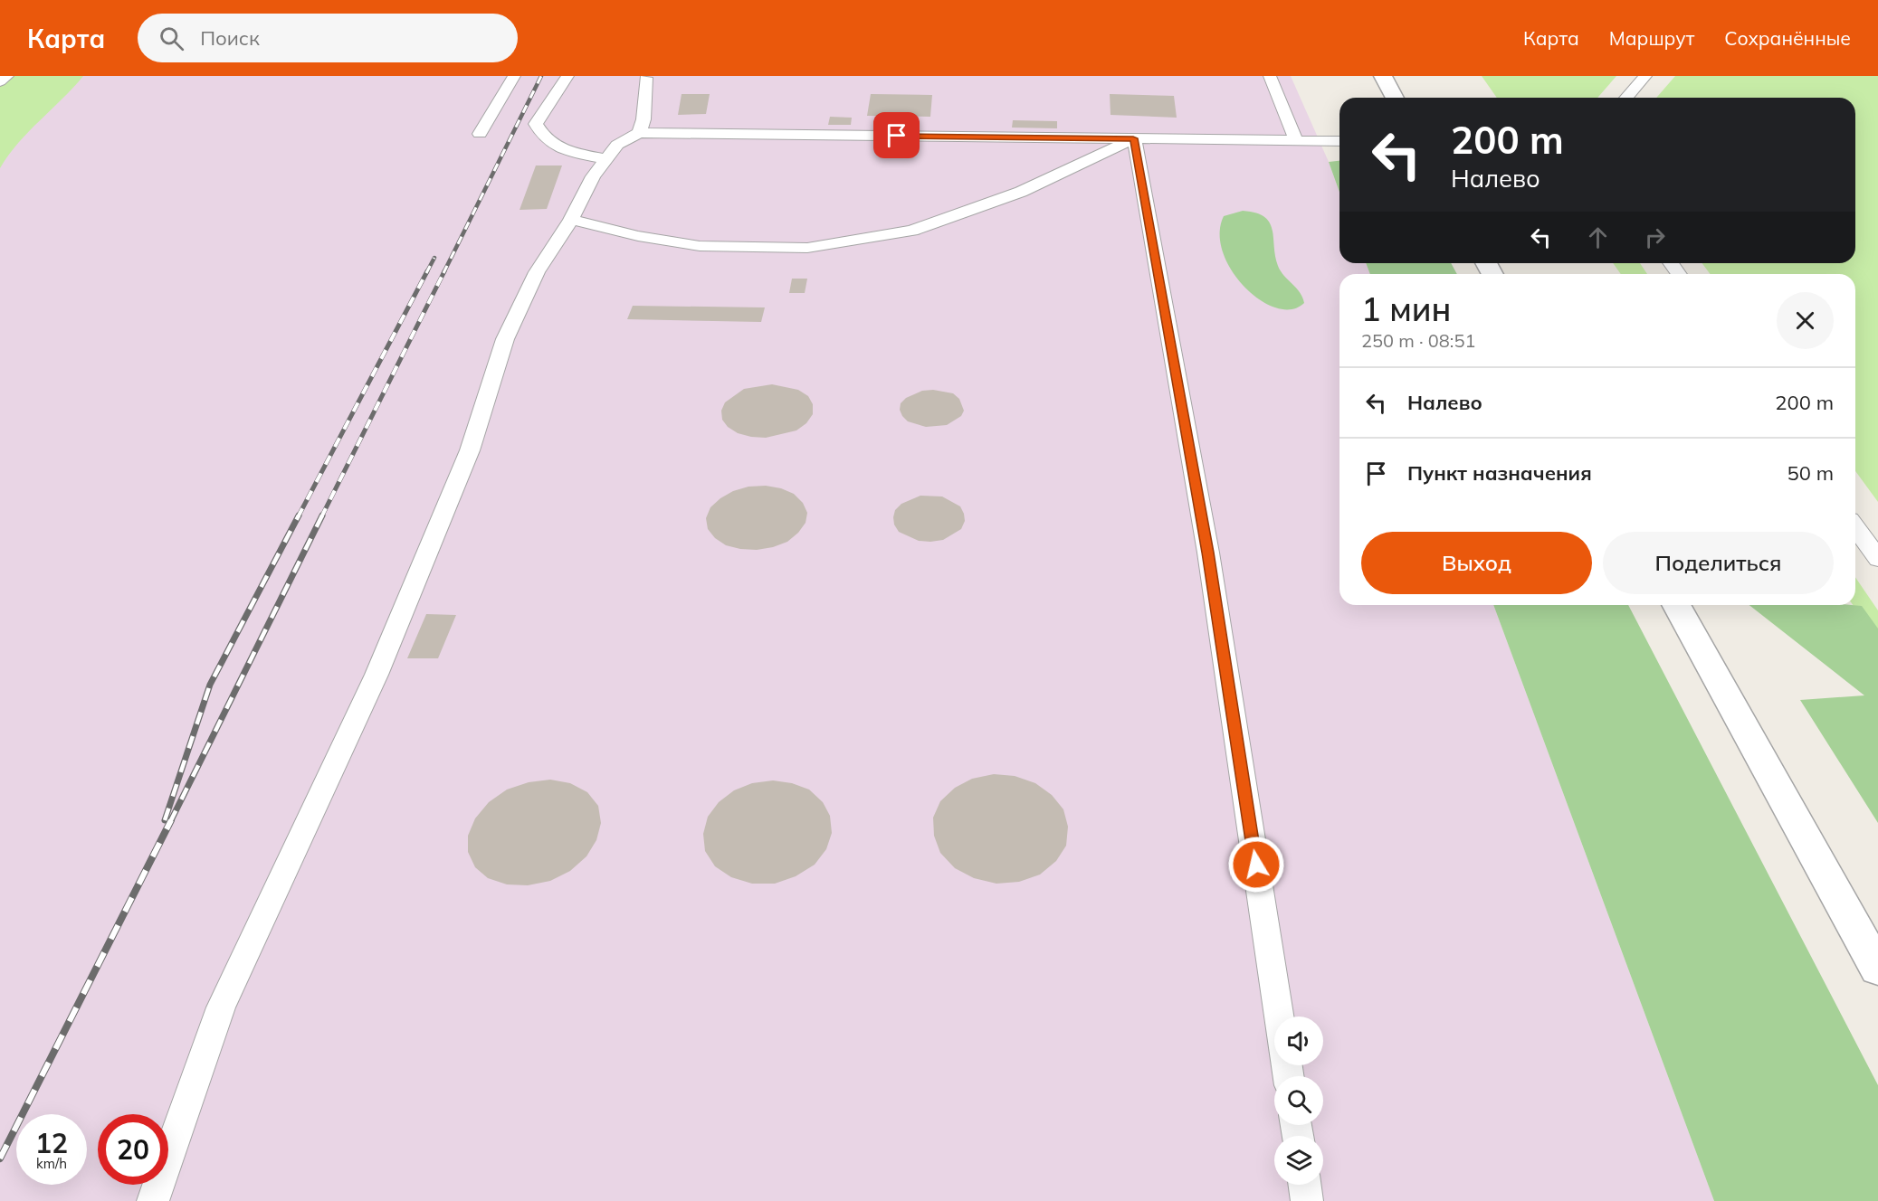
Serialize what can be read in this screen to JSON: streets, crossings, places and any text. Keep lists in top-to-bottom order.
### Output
{
  "page": {
    "header": "Карта",
    "search": "Поиск",
    "nav": ["Карта", "Маршрут", "Сохранённые"],
    "turn": ["200 m", "Налево"],
    "heading": ["1 мин", "250 m · 08:51"],
    "list": [
      {
        "name": "Налево",
        "value": "200 m"
      },
      {
        "name": "Пункт назначения",
        "value": "50 m"
      }
    ],
    "buttons": ["Выход", "Поделиться"],
    "speed": "12 km/h",
    "limit": "20"
  }
}
